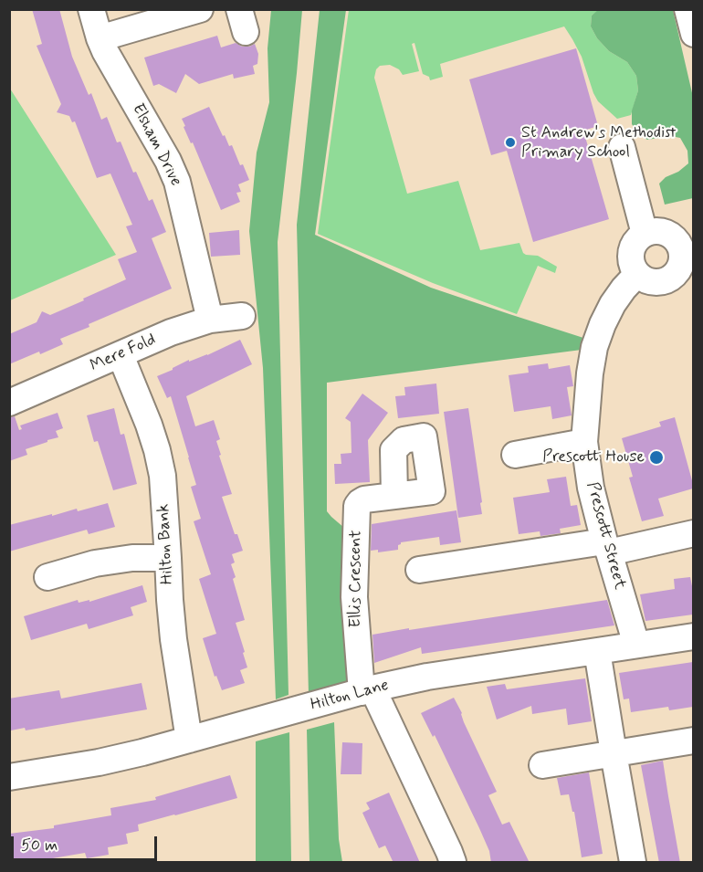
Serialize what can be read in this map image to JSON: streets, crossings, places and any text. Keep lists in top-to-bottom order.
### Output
{
  "streets": {
    "street": [
      "Elsham Drive",
      "Mere Fold",
      "Prescott Street",
      "Hilton Bank",
      "Ellis Crescent",
      "Hilton Lane"
    ]
  },
  "crossings": [
    ["Elsham Drive", "Mere Fold"],
    ["Mere Fold", "Hilton Bank"],
    ["Prescott Street", "Hilton Lane"],
    ["Hilton Bank", "Hilton Lane"],
    ["Ellis Crescent", "Hilton Lane"]
  ],
  "places": ["St Andrew's Methodist Primary School", "Prescott House"],
  "scale_bar": "50 m"
}
